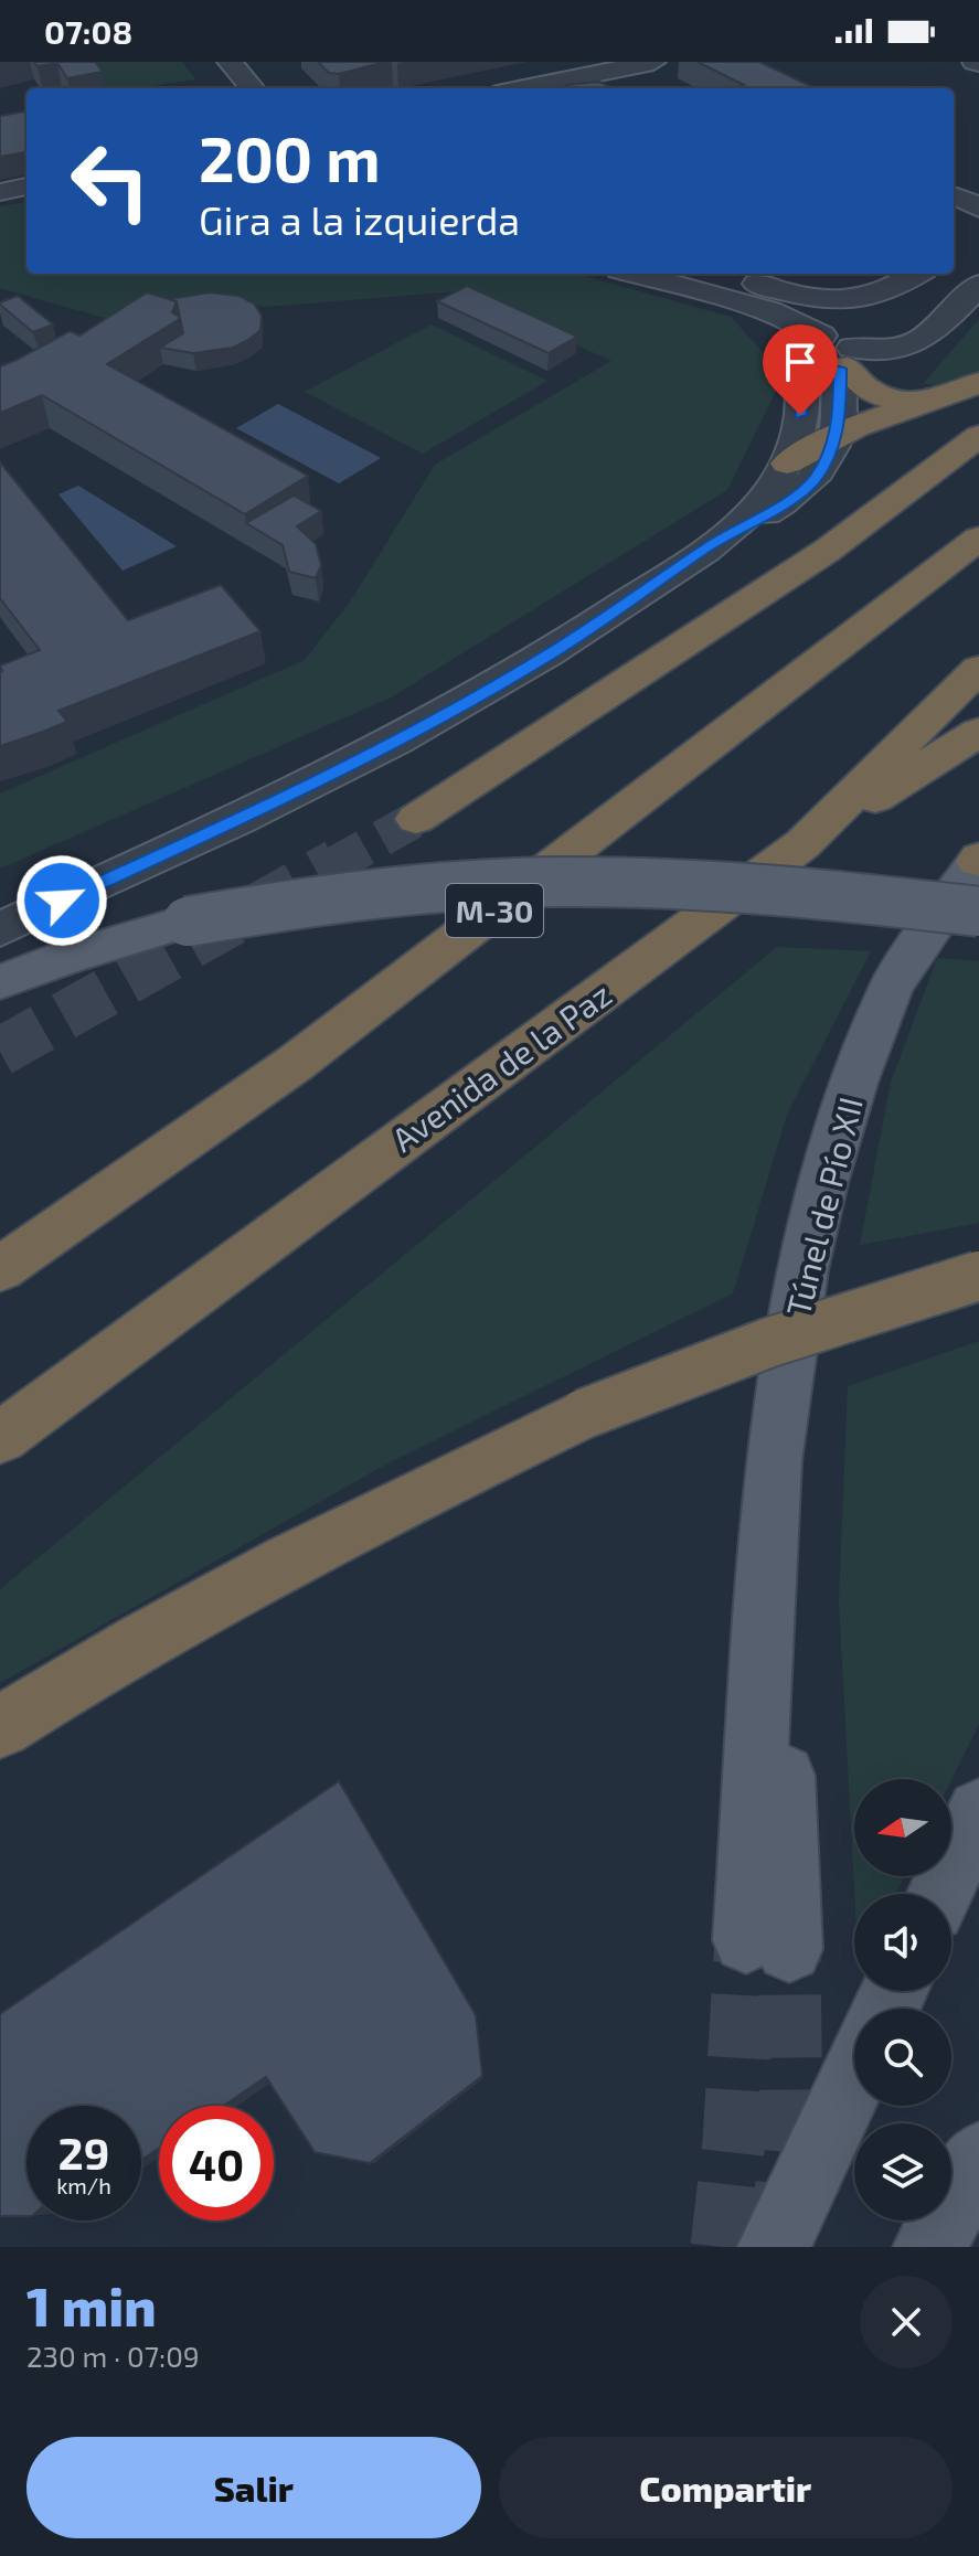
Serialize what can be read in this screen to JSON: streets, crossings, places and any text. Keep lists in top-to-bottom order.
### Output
{
  "streets": {
    "highway": ["M-30", "Avenida de la Paz"],
    "main road": ["Túnel de Pío XII"]
  },
  "north": "left",
  "page": {
    "status": "07:08",
    "turn": ["200 m", "Gira a la izquierda"],
    "speed": "29 km/h",
    "limit": "40",
    "heading": ["1 min", "230 m · 07:09"],
    "buttons": ["Salir", "Compartir"]
  }
}
